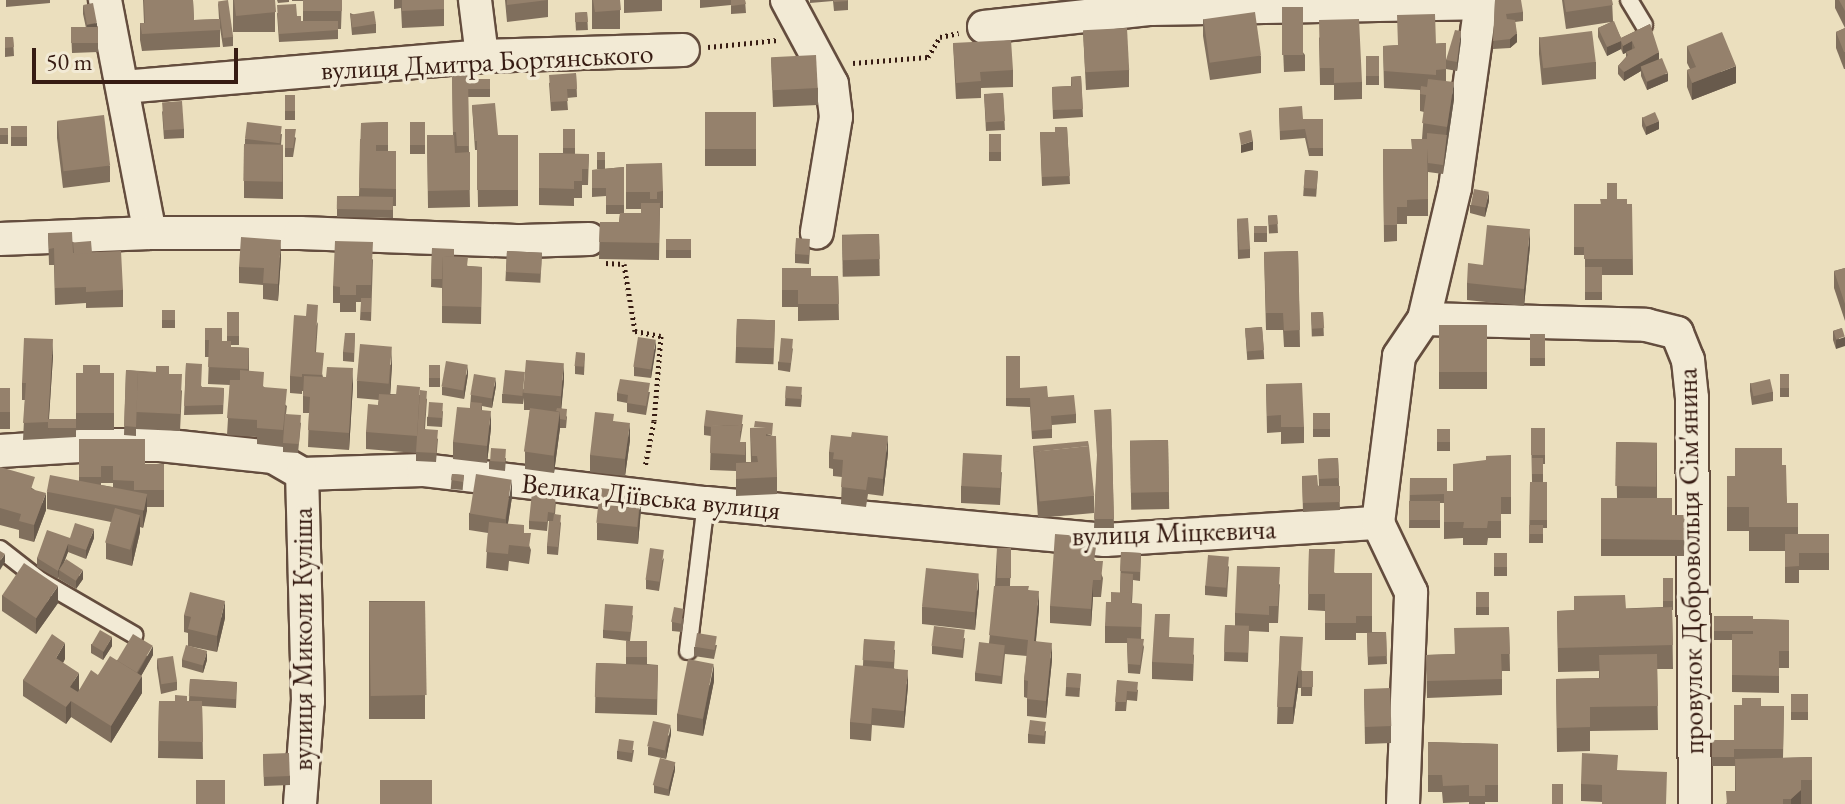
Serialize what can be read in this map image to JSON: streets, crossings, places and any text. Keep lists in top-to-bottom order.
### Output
{
  "streets": {
    "street": [
      "вулиця Дмитра Бортянського",
      "Велика Діївська вулиця",
      "вулиця Міцкевича",
      "провулок Добровольця Сім'янина",
      "вулиця Миколи Куліша"
    ]
  },
  "crossings": [
    ["Велика Діївська вулиця", "вулиця Міцкевича"],
    ["Велика Діївська вулиця", "вулиця Миколи Куліша"]
  ],
  "scale_bar": "50 m"
}
